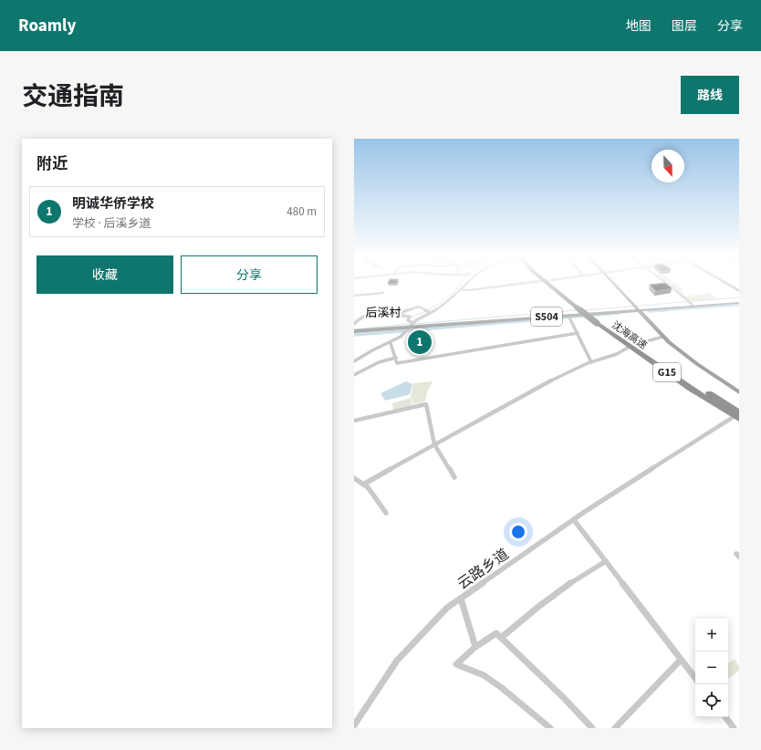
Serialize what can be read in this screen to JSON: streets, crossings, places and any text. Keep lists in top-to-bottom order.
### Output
{
  "streets": {
    "highway": ["沈海高速", "G15"],
    "main road": ["S504"],
    "street": ["云路乡道"]
  },
  "crossings": [
    ["沈海高速", "云路乡道"]
  ],
  "districts": ["后溪村"],
  "north": "bottom",
  "page": {
    "header": "Roamly",
    "nav": ["地图", "图层", "分享"],
    "title": "交通指南",
    "buttons": [
      "路线",
      ["收藏", "分享"]
    ],
    "heading": "附近",
    "list": [
      {
        "mark": "1",
        "name": "明诚华侨学校",
        "note": "学校 · 后溪乡道",
        "value": "480 m"
      }
    ],
    "pins": "1",
    "map_buttons": ["+", "−"]
  }
}
